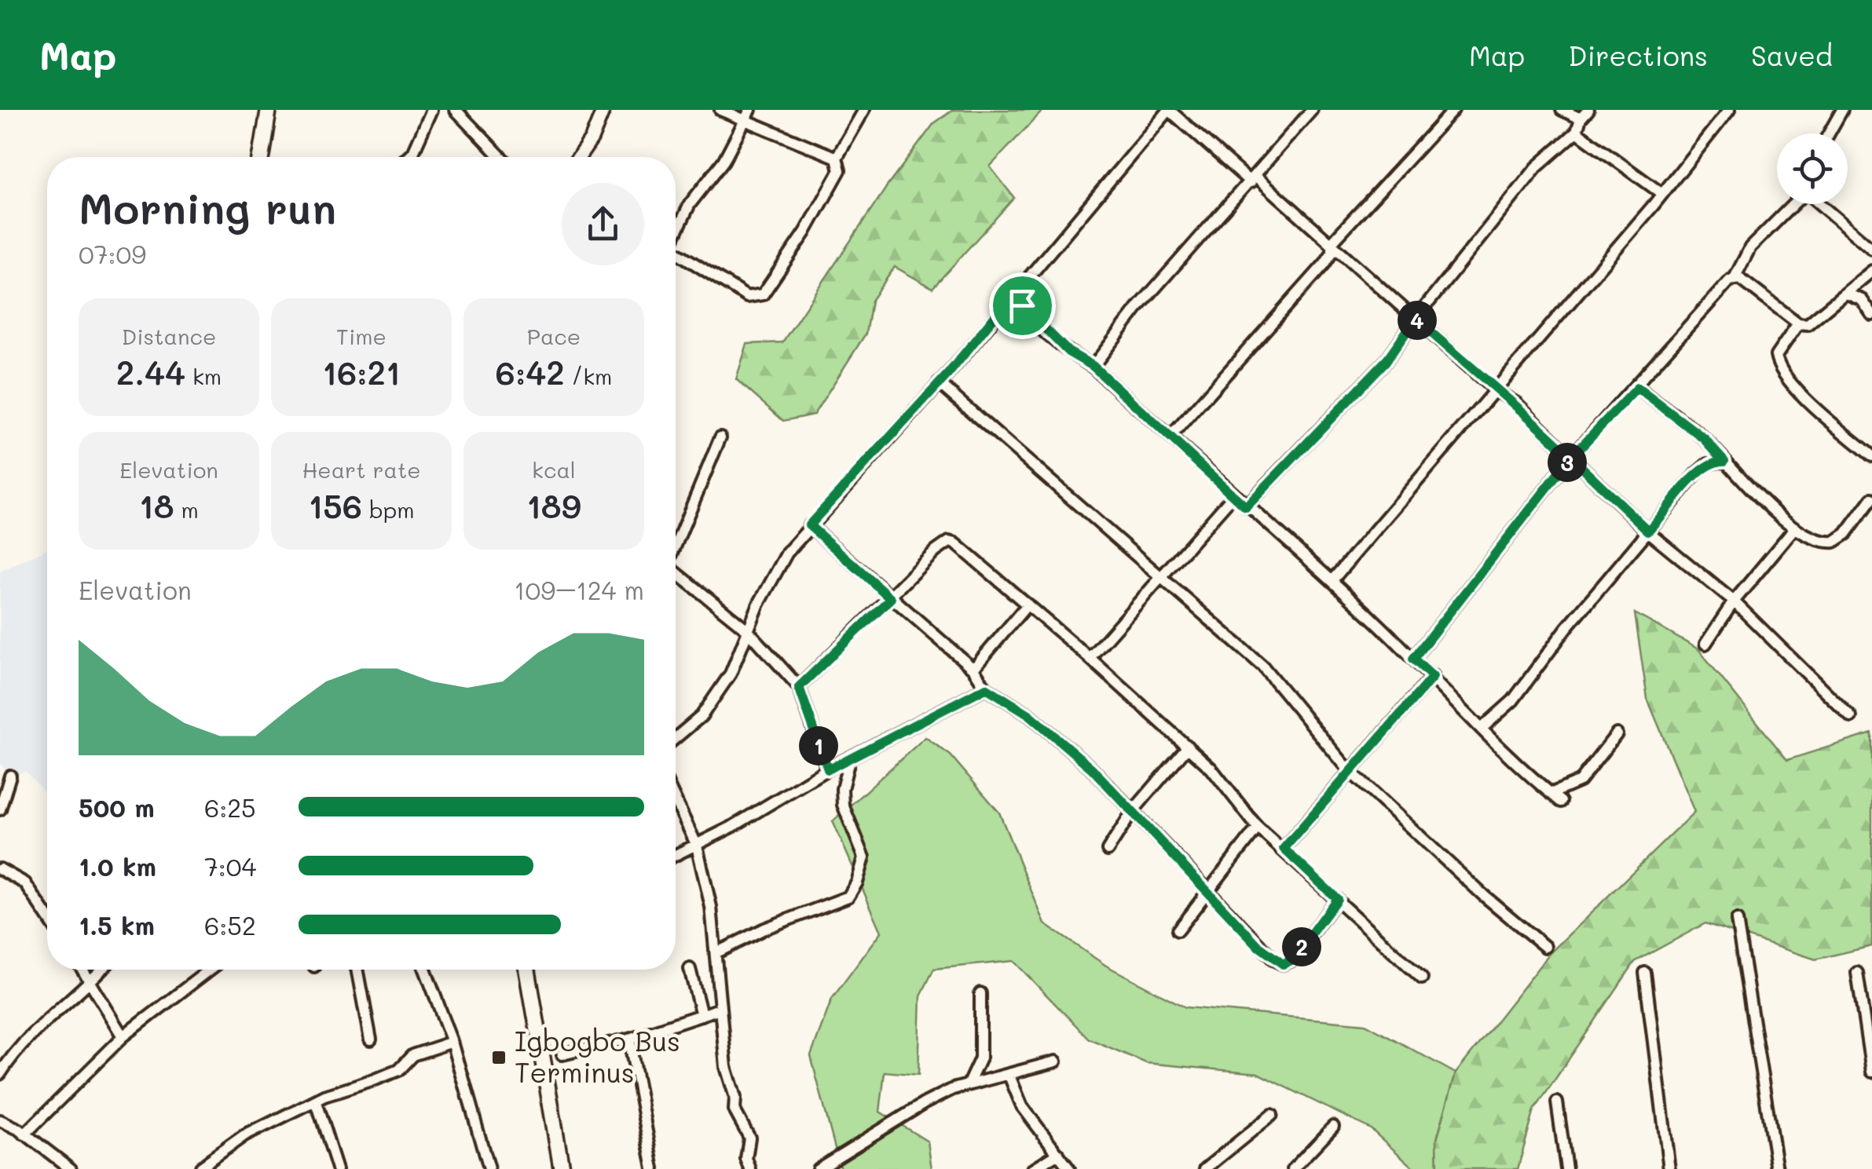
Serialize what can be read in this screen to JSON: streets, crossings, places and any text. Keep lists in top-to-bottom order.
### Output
{
  "places": {
    "transit": ["Igbogbo Bus Terminus"]
  },
  "page": {
    "header": "Map",
    "nav": ["Map", "Directions", "Saved"],
    "heading": ["Morning run", "07:09"],
    "stats": [
      ["Distance", "2.44 km"],
      ["Time", "16:21"],
      ["Pace", "6:42 /km"],
      ["Elevation", "18 m"],
      ["Heart rate", "156 bpm"],
      ["kcal", "189"]
    ],
    "pins": [
      "4",
      "3",
      "1",
      "2"
    ],
    "chart": ["Elevation", "109–124 m"],
    "list": [
      {
        "name": "500 m",
        "note": "6:25"
      },
      {
        "name": "1.0 km",
        "note": "7:04"
      },
      {
        "name": "1.5 km",
        "note": "6:52"
      }
    ]
  }
}
